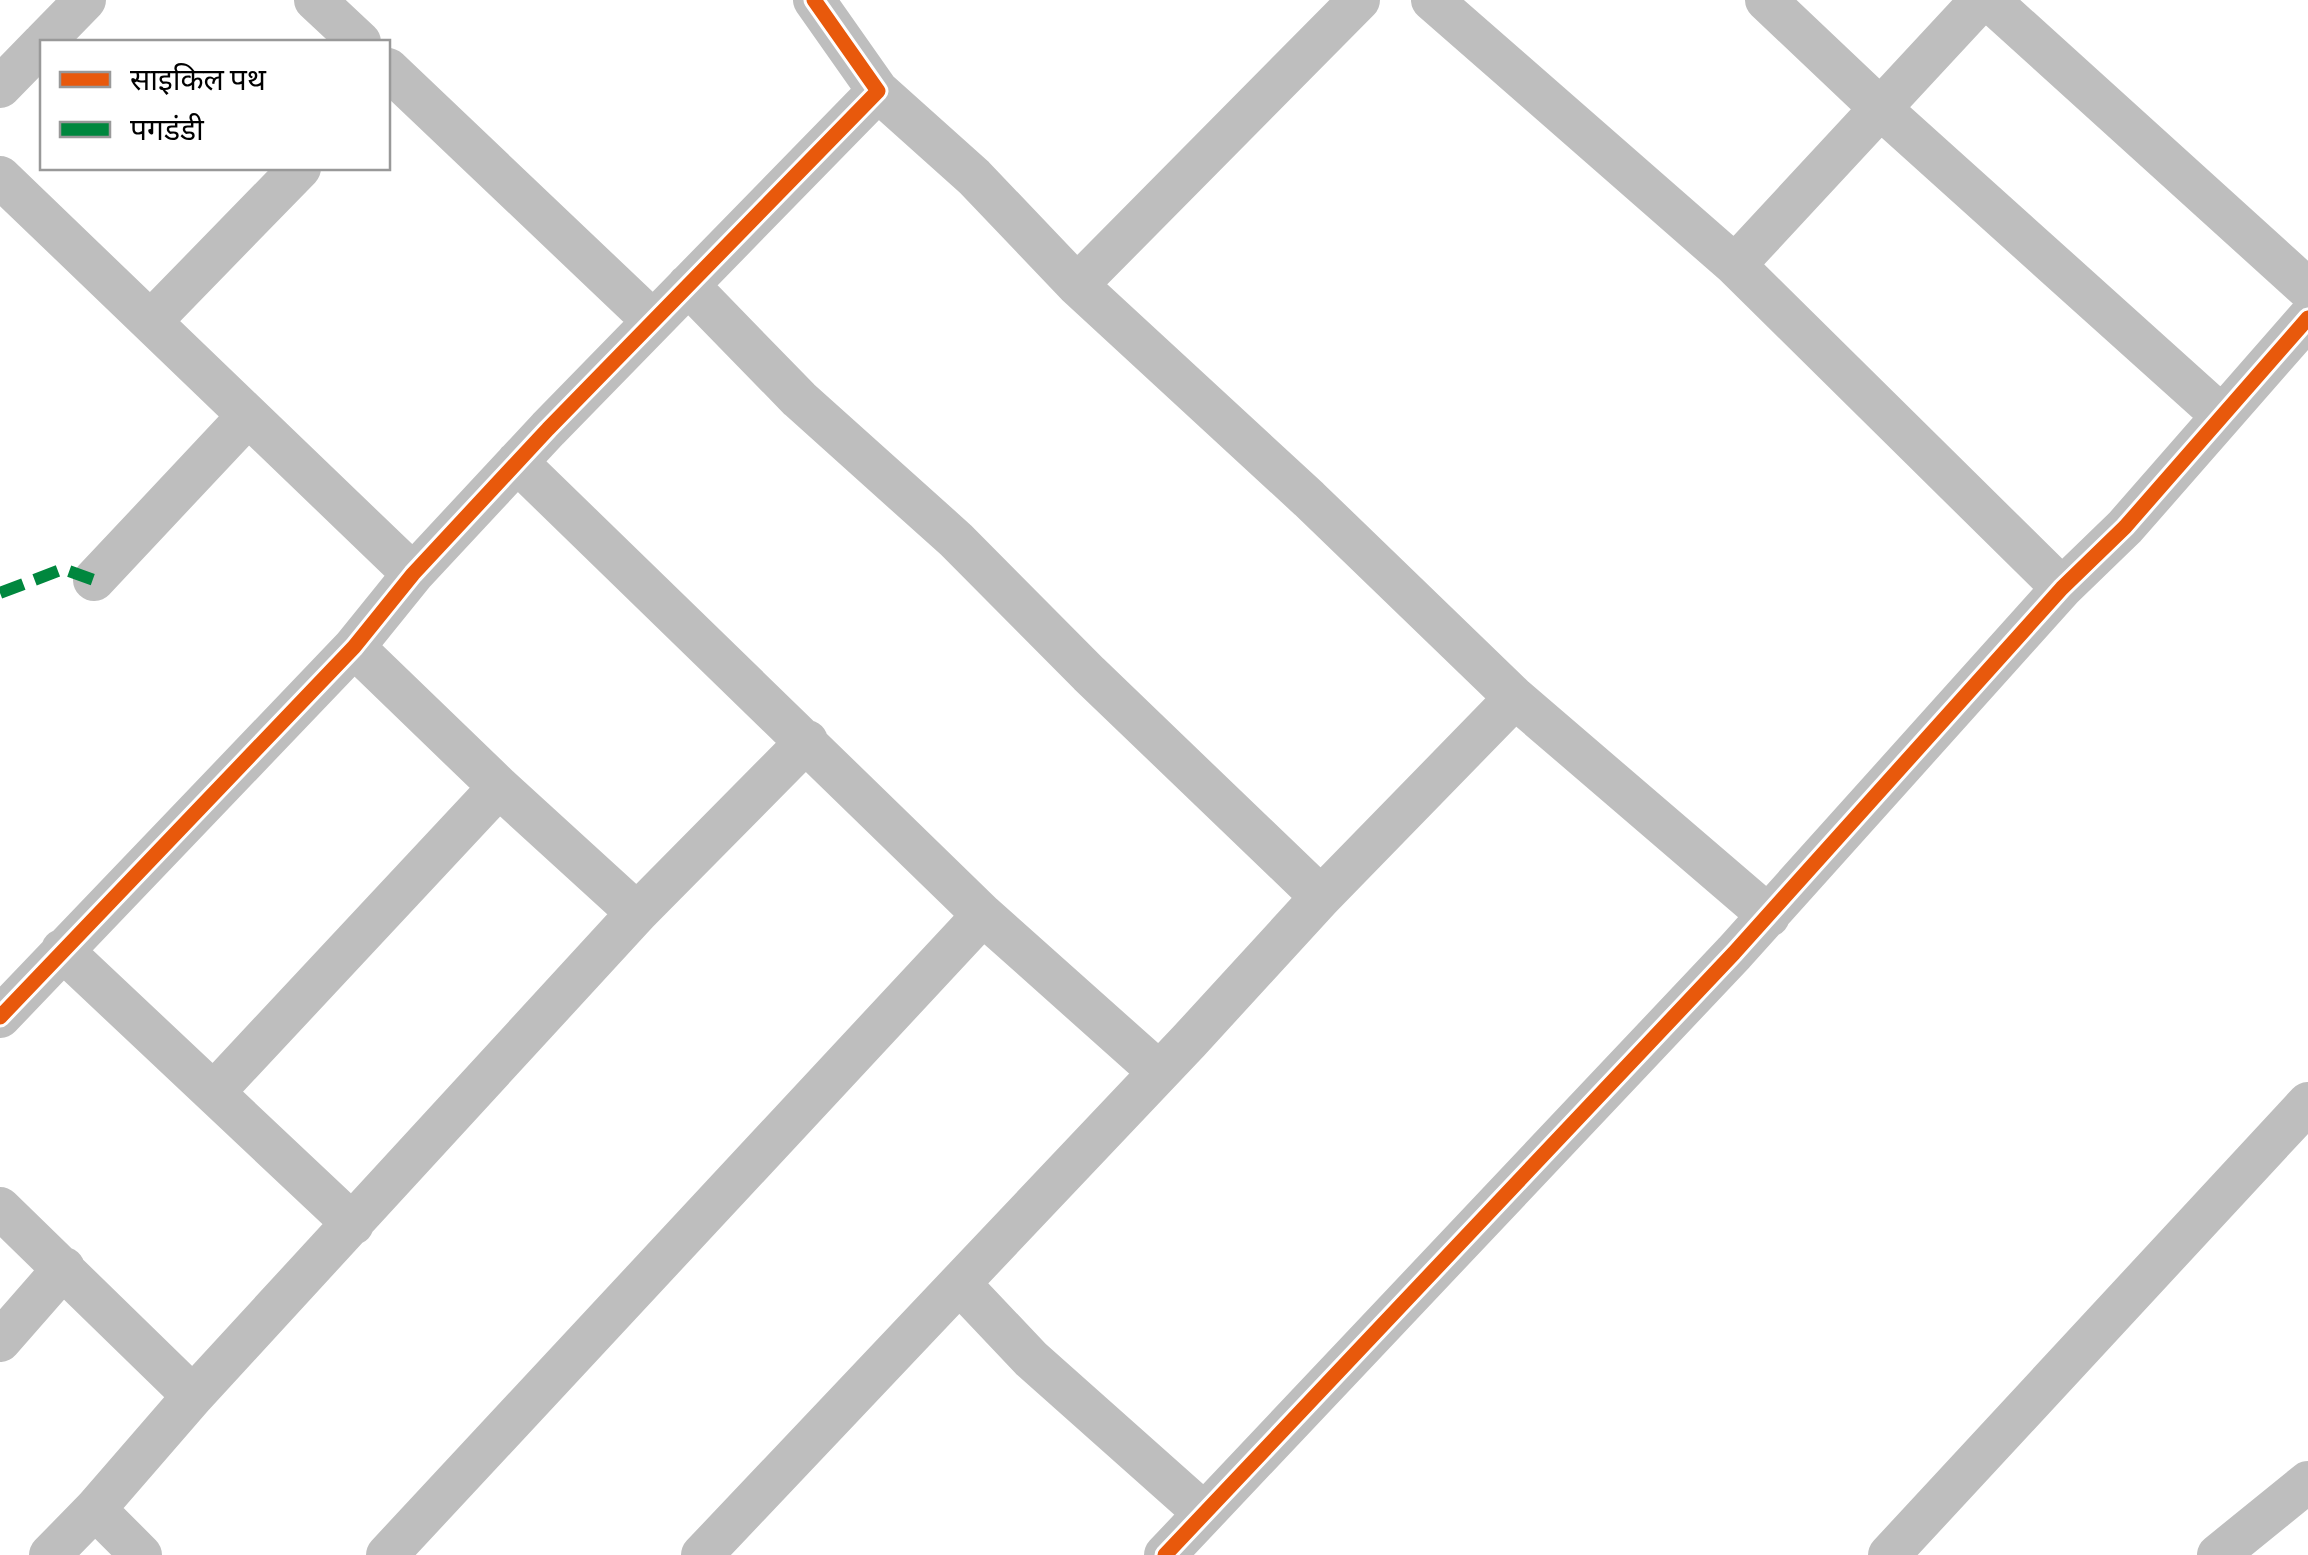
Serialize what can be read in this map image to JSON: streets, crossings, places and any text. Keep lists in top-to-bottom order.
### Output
{
  "legend": ["साइकिल पथ", "पगडंडी"]
}
